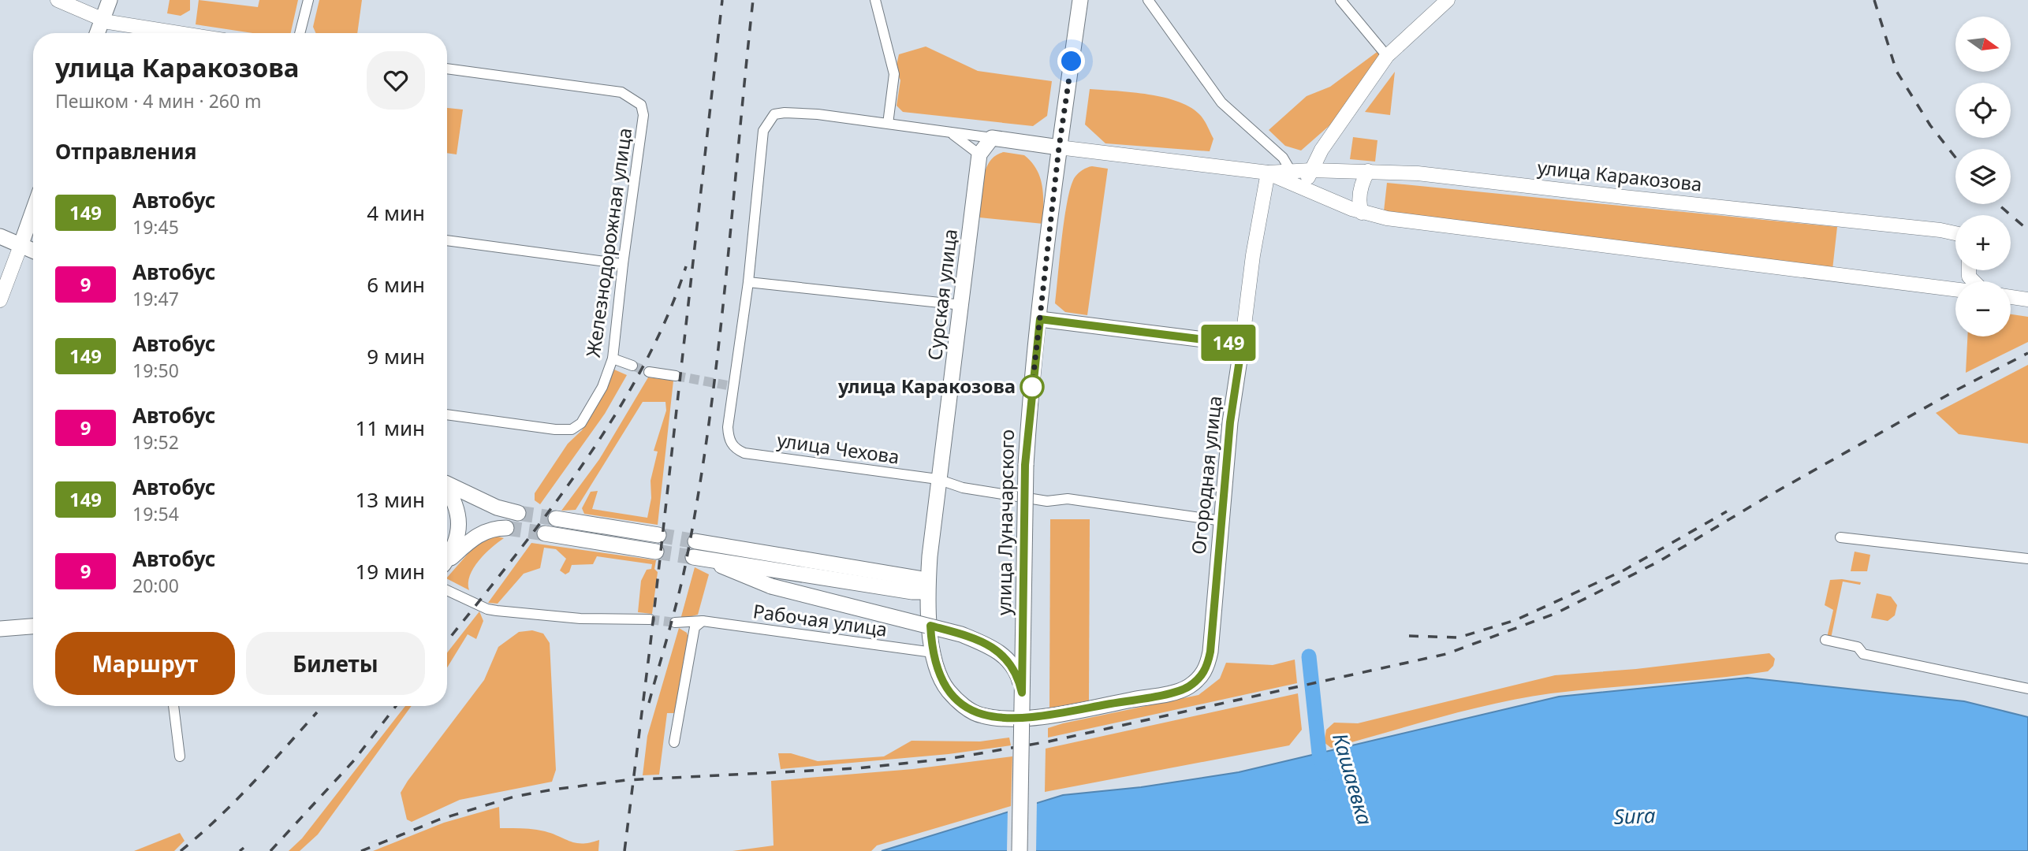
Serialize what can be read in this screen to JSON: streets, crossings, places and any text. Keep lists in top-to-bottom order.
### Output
{
  "streets": {
    "main road": [
      "улица Каракозова",
      "Сурская улица",
      "Огородная улица",
      "улица Луначарского"
    ],
    "street": ["Железнодорожная улица", "улица Чехова", "Рабочая улица"]
  },
  "crossings": [
    ["улица Каракозова", "улица Чехова"],
    ["улица Каракозова", "Огородная улица"],
    ["улица Каракозова", "улица Луначарского"],
    ["Сурская улица", "улица Чехова"],
    ["Сурская улица", "Огородная улица"],
    ["Сурская улица", "Рабочая улица"],
    ["улица Чехова", "Огородная улица"]
  ],
  "water": ["Кашаевка", "Sura"],
  "places": ["улица Каракозова"],
  "lines": ["bus line 149"],
  "north": "right",
  "page": {
    "on_map": "149",
    "map_buttons": ["+", "−"],
    "heading": [
      ["улица Каракозова", "Пешком · 4 мин · 260 m"],
      "Отправления"
    ],
    "list": [
      {
        "mark": "149",
        "name": "Автобус",
        "note": "19:45",
        "value": "4 мин"
      },
      {
        "mark": "9",
        "name": "Автобус",
        "note": "19:47",
        "value": "6 мин"
      },
      {
        "mark": "149",
        "name": "Автобус",
        "note": "19:50",
        "value": "9 мин"
      },
      {
        "mark": "9",
        "name": "Автобус",
        "note": "19:52",
        "value": "11 мин"
      },
      {
        "mark": "149",
        "name": "Автобус",
        "note": "19:54",
        "value": "13 мин"
      },
      {
        "mark": "9",
        "name": "Автобус",
        "note": "20:00",
        "value": "19 мин"
      }
    ],
    "buttons": ["Маршрут", "Билеты"]
  }
}
